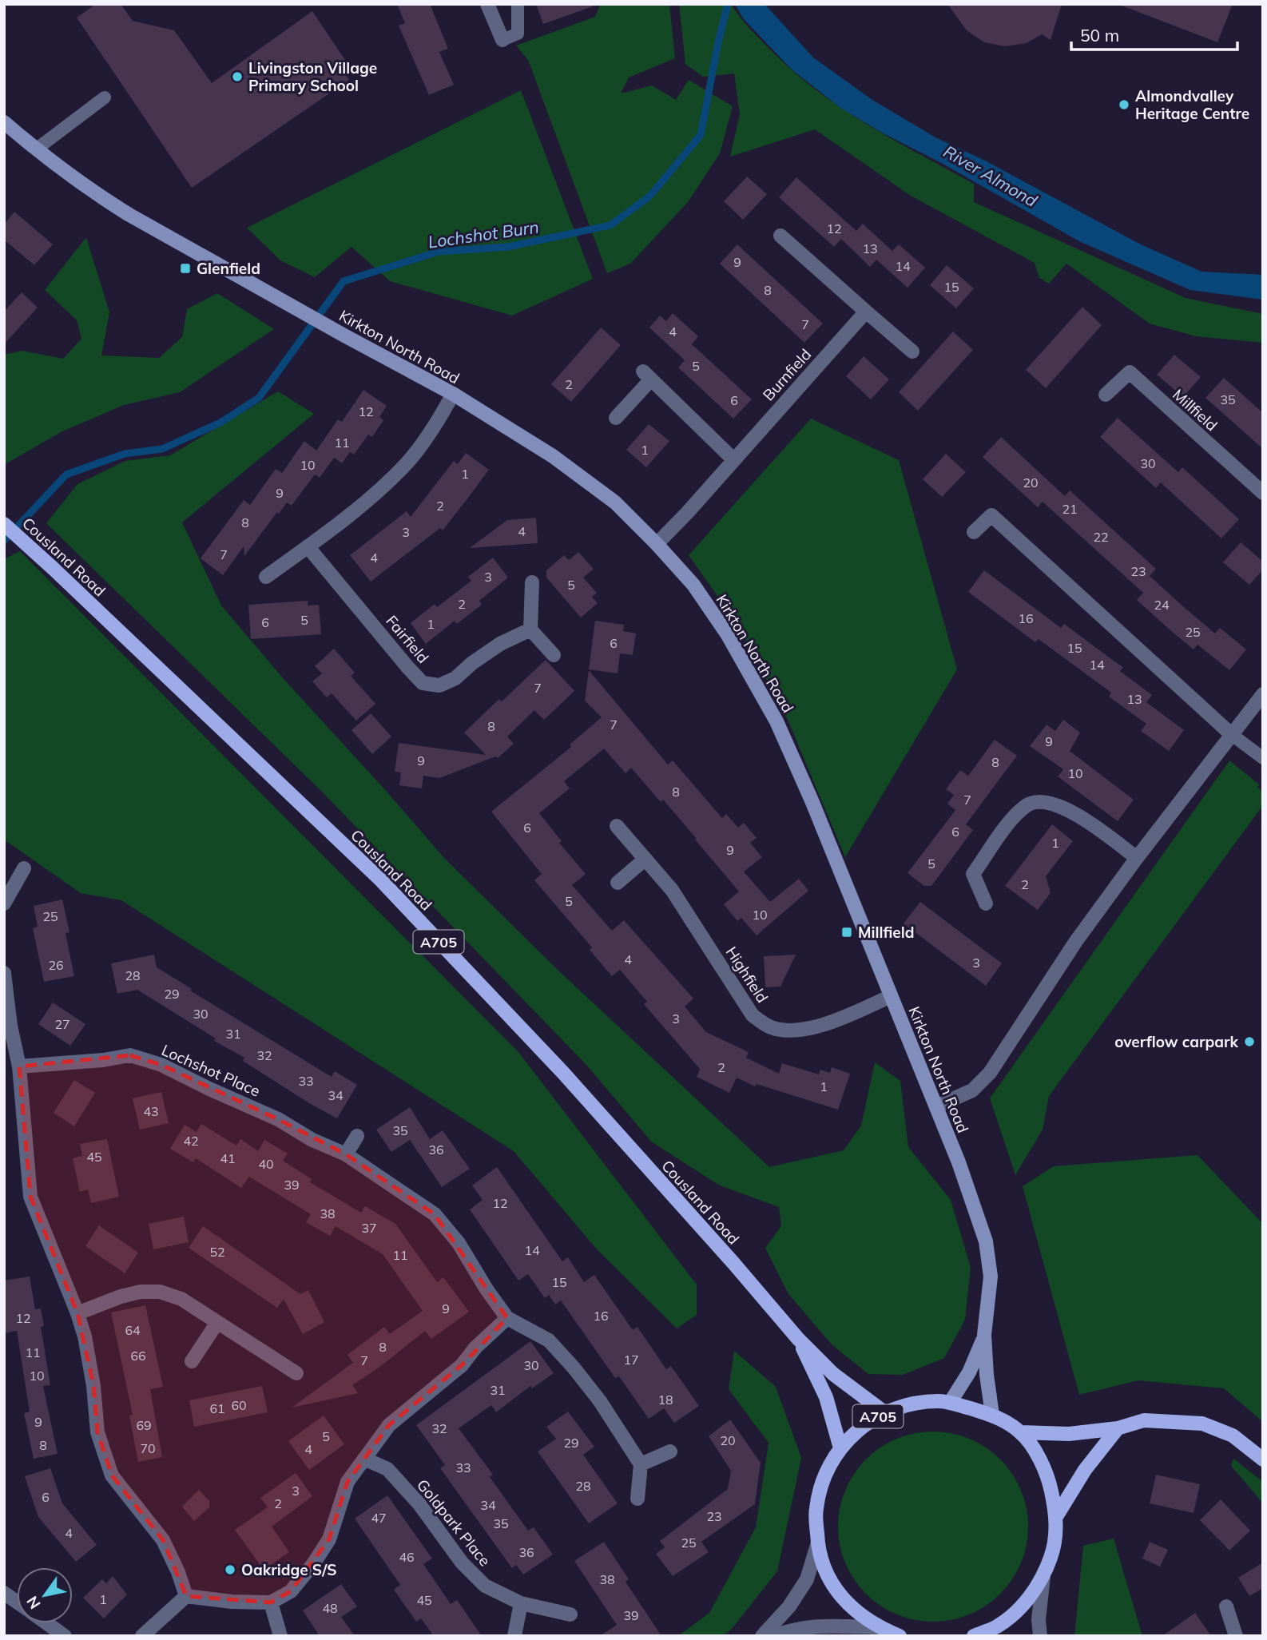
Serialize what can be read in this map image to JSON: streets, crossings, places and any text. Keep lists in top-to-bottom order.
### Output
{
  "streets": {
    "main road": ["Kirkton North Road", "Cousland Road", "A705"],
    "street": [
      "Burnfield",
      "Millfield",
      "Fairfield",
      "Highfield",
      "Lochshot Place",
      "Goldpark Place"
    ]
  },
  "crossings": [
    ["Kirkton North Road", "Burnfield"],
    ["Kirkton North Road", "A705"],
    ["Kirkton North Road", "Highfield"],
    ["Cousland Road", "A705"]
  ],
  "water": ["River Almond", "Lochshot Burn"],
  "places": {
    "other": [
      "Livingston Village Primary School",
      "Almondvalley Heritage Centre",
      "overflow carpark",
      "Oakridge S/S"
    ],
    "transit": ["Glenfield", "Millfield"]
  },
  "house_numbers": [
    "12",
    "13",
    "9",
    "14",
    "15",
    "8",
    "7",
    "4",
    "5",
    "2",
    "35",
    "6",
    "12",
    "11",
    "1",
    "30",
    "10",
    "1",
    "20",
    "9",
    "2",
    "21",
    "8",
    "4",
    "3",
    "22",
    "7",
    "4",
    "23",
    "3",
    "5",
    "2",
    "24",
    "16",
    "5",
    "6",
    "1",
    "25",
    "6",
    "15",
    "14",
    "7",
    "13",
    "7",
    "8",
    "9",
    "9",
    "8",
    "10",
    "8",
    "7",
    "6",
    "6",
    "1",
    "9",
    "5",
    "2",
    "5",
    "10",
    "25",
    "4",
    "3",
    "26",
    "28",
    "29",
    "30",
    "3",
    "27",
    "31",
    "32",
    "2",
    "33",
    "1",
    "34",
    "43",
    "35",
    "42",
    "36",
    "45",
    "41",
    "40",
    "39",
    "12",
    "38",
    "37",
    "14",
    "52",
    "11",
    "15",
    "9",
    "16",
    "12",
    "64",
    "8",
    "11",
    "66",
    "17",
    "7",
    "30",
    "10",
    "31",
    "18",
    "60",
    "61",
    "9",
    "69",
    "32",
    "5",
    "20",
    "29",
    "8",
    "70",
    "4",
    "33",
    "28",
    "3",
    "6",
    "2",
    "34",
    "23",
    "47",
    "35",
    "4",
    "25",
    "36",
    "46",
    "38",
    "1",
    "45",
    "48",
    "39"
  ],
  "scale_bar": "50 m",
  "north": "bottom left"
}
